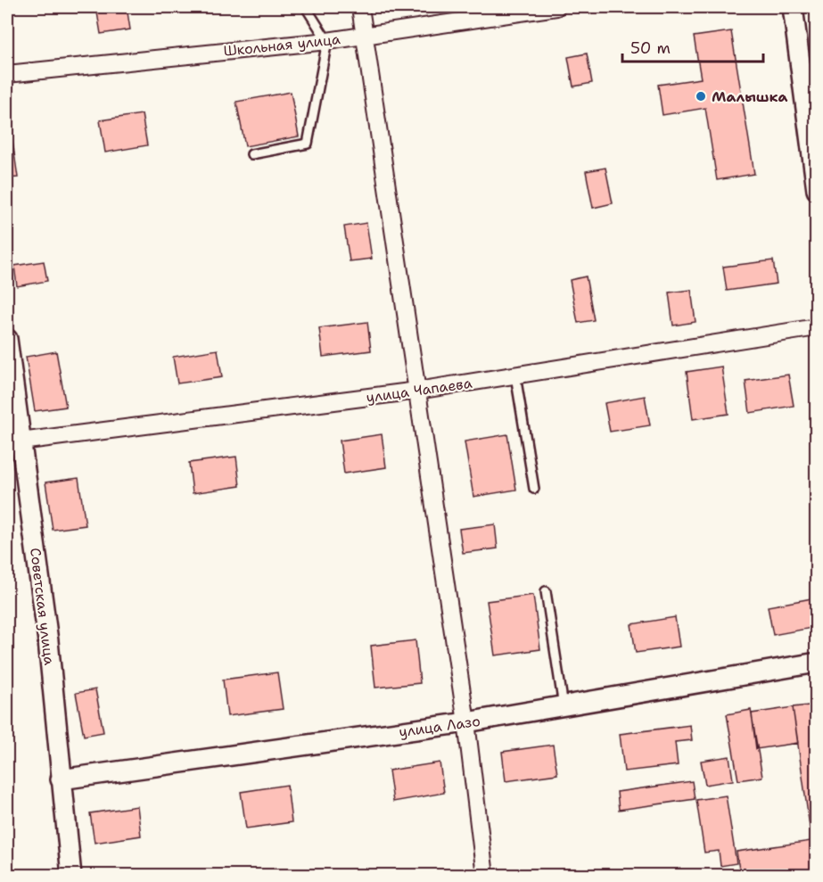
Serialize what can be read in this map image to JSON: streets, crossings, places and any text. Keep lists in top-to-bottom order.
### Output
{
  "streets": {
    "street": [
      "Школьная улица",
      "улица Чапаева",
      "Советская улица",
      "улица Лазо"
    ]
  },
  "crossings": [
    ["улица Чапаева", "Советская улица"],
    ["Советская улица", "улица Лазо"]
  ],
  "places": ["Малышка"],
  "scale_bar": "50 m"
}
